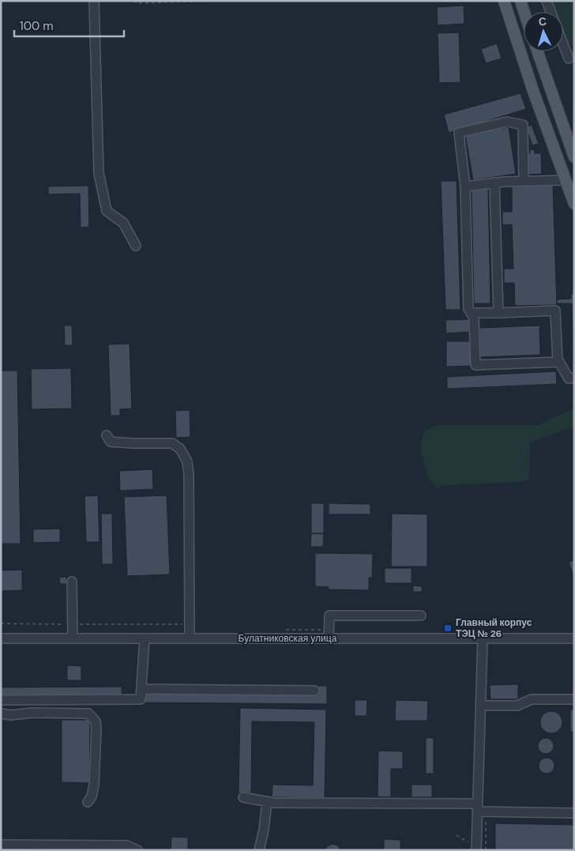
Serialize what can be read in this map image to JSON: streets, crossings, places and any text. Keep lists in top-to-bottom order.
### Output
{
  "streets": {
    "street": ["Булатниковская улица"]
  },
  "places": {
    "transit": ["Главный корпус ТЭЦ № 26"]
  },
  "scale_bar": "100 m",
  "north": "top"
}
